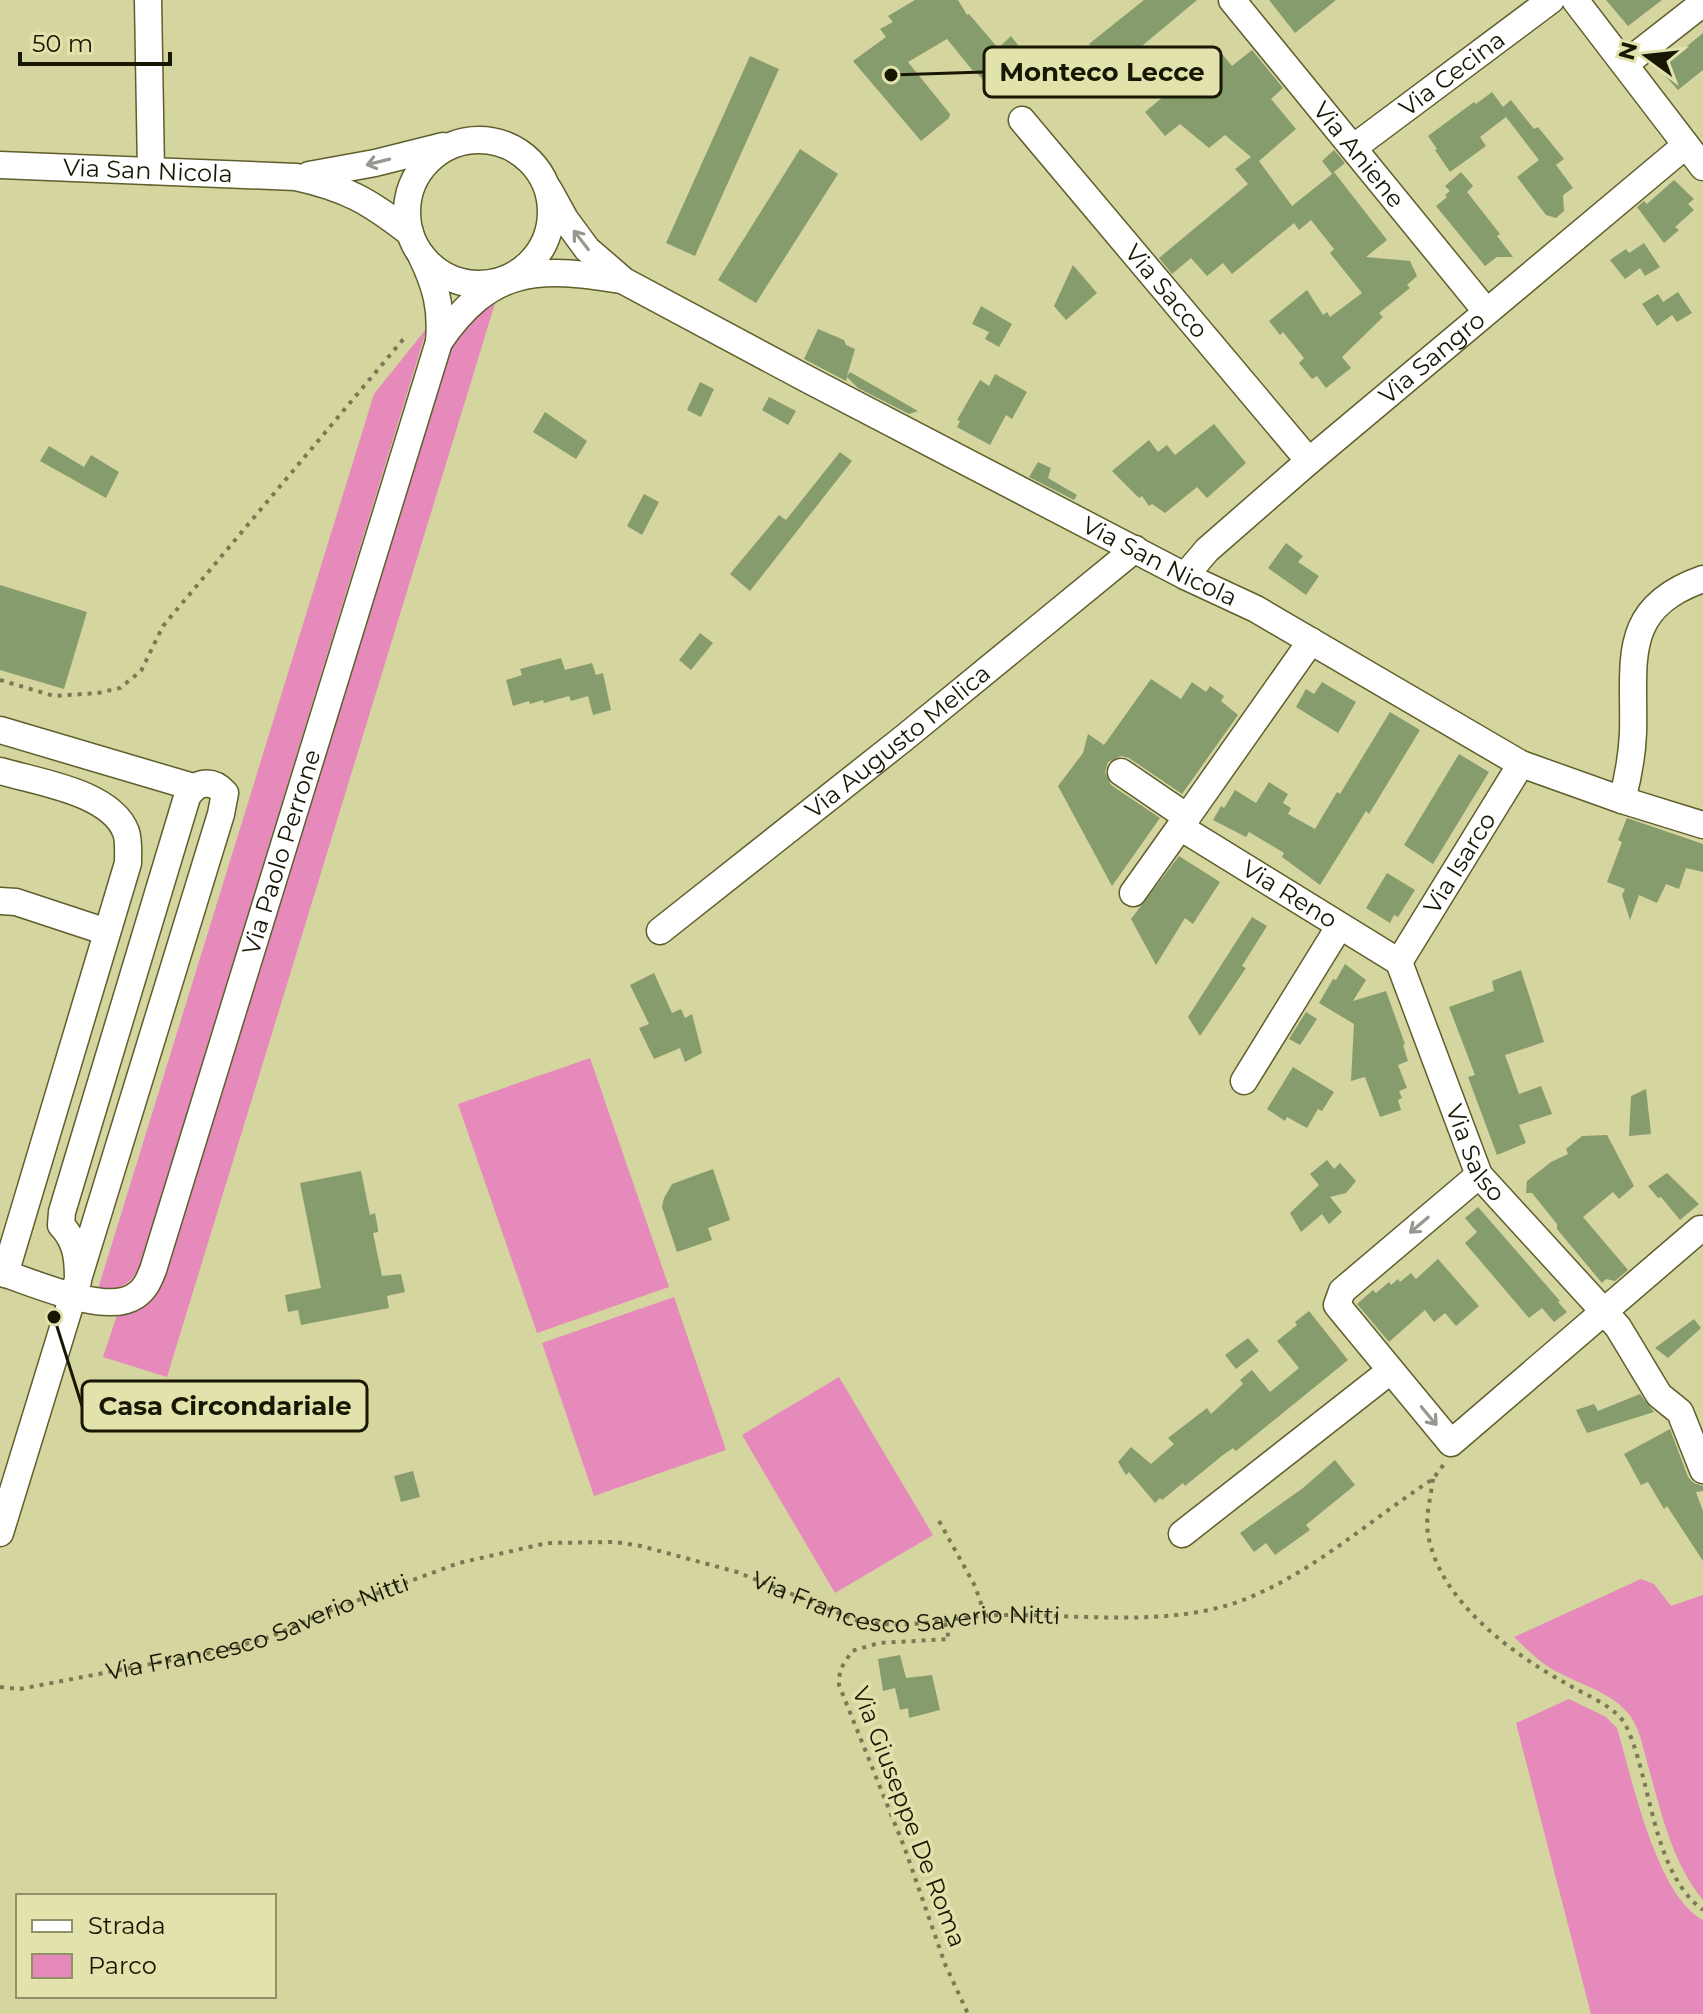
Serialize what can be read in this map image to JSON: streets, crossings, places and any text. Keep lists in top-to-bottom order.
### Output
{
  "streets": {
    "street": [
      "Via Cecina",
      "Via Aniene",
      "Via San Nicola",
      "Via Sacco",
      "Via Sangro",
      "Via Augusto Melica",
      "Via Paolo Perrone",
      "Via Isarco",
      "Via Reno",
      "Via Salso"
    ],
    "path": ["Via Francesco Saverio Nitti", "Via Giuseppe De Roma"]
  },
  "crossings": [
    ["Via Cecina", "Via Aniene"],
    ["Via Aniene", "Via Sangro"],
    ["Via San Nicola", "Via Sangro"],
    ["Via San Nicola", "Via Augusto Melica"],
    ["Via San Nicola", "Via Paolo Perrone"],
    ["Via San Nicola", "Via Isarco"],
    ["Via Sacco", "Via Sangro"],
    ["Via Isarco", "Via Reno"],
    ["Via Isarco", "Via Salso"],
    ["Via Reno", "Via Salso"],
    ["Via Francesco Saverio Nitti", "Via Giuseppe De Roma"]
  ],
  "places": ["Monteco Lecce", "Casa Circondariale"],
  "legend": ["Strada", "Parco"],
  "scale_bar": "50 m",
  "north": "left"
}
